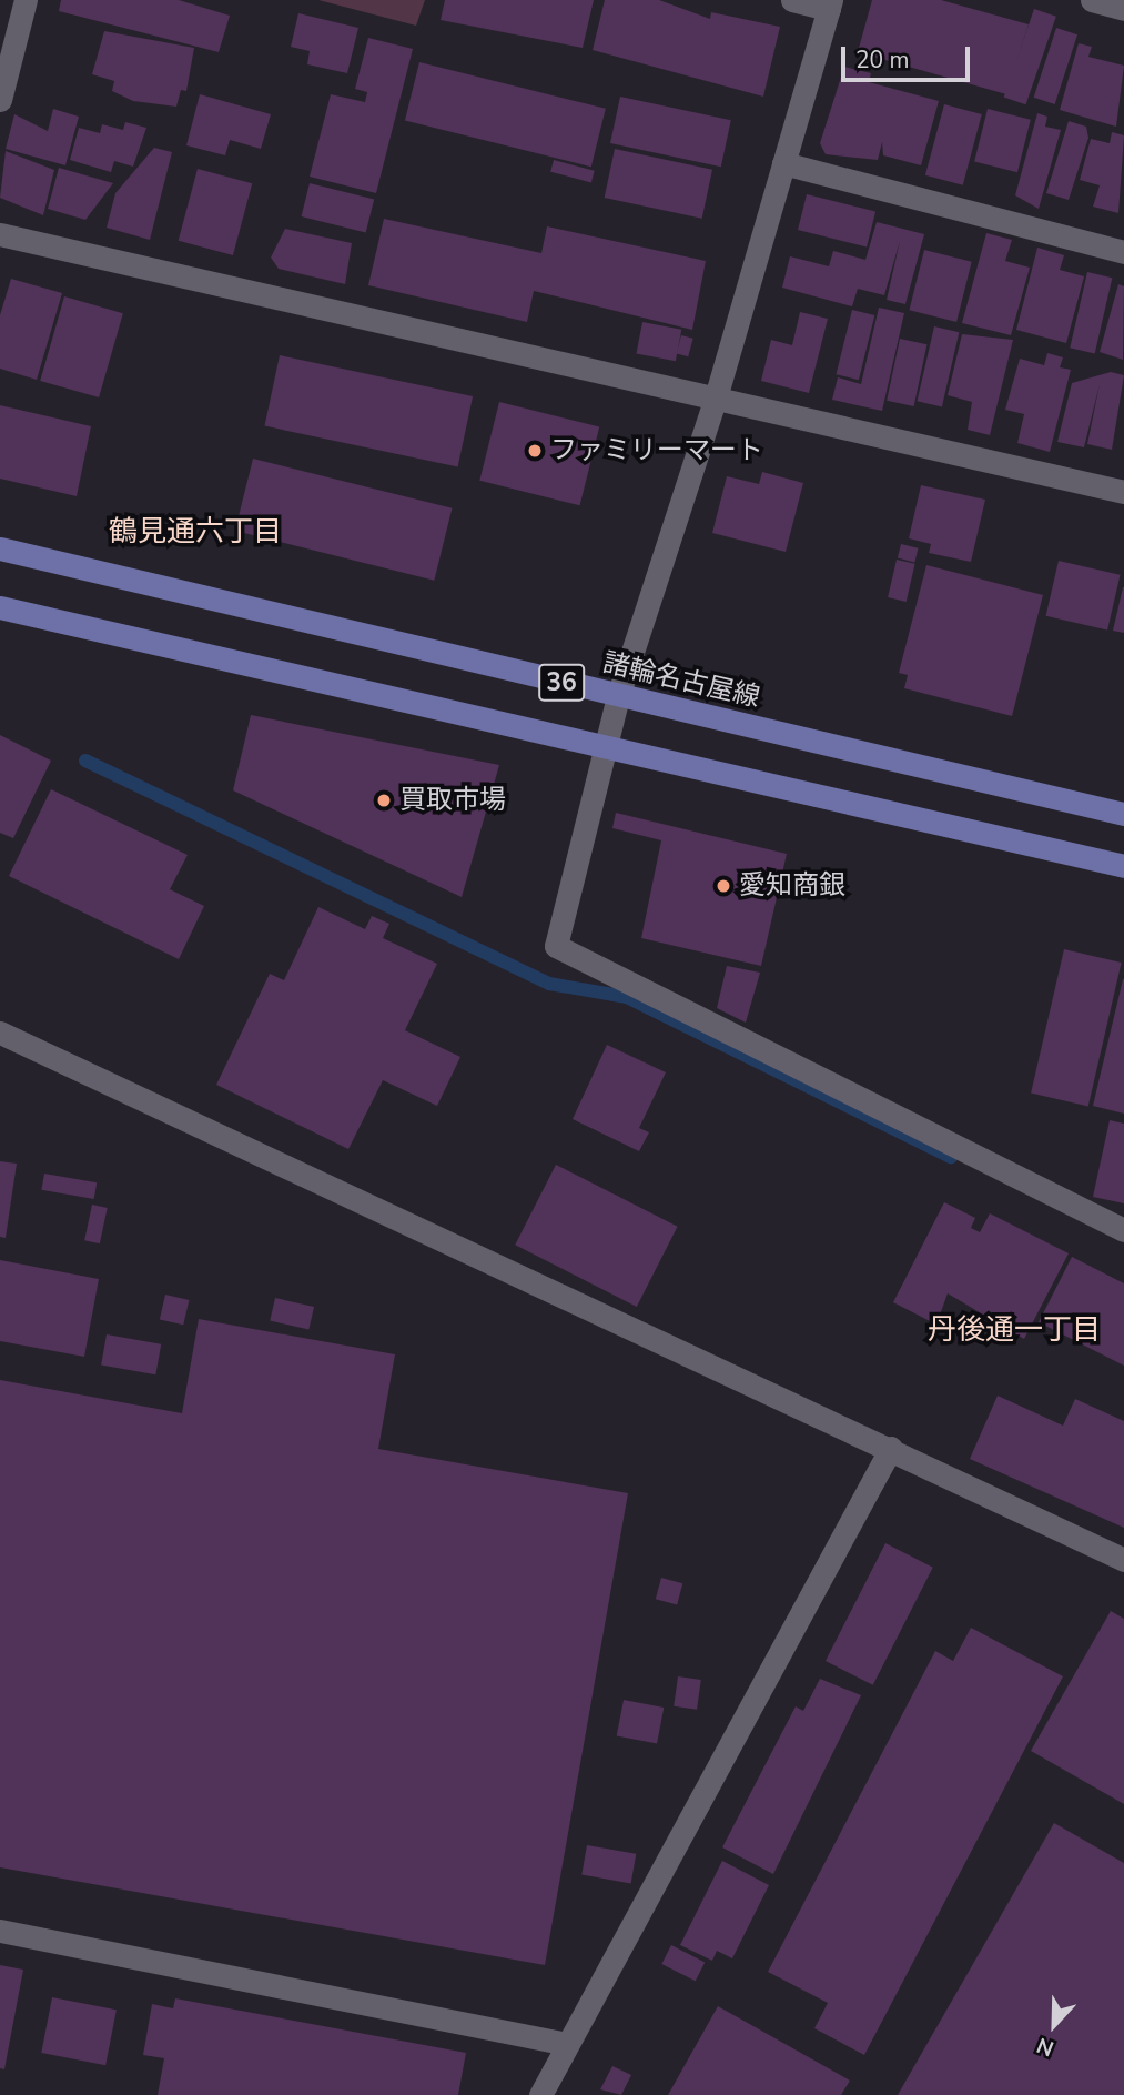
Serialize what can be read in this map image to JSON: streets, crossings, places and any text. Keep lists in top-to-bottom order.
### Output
{
  "streets": {
    "main road": ["諸輪名古屋線", "36"]
  },
  "districts": ["鶴見通六丁目", "丹後通一丁目"],
  "places": ["ファミリーマート", "買取市場", "愛知商銀"],
  "scale_bar": "20 m",
  "north": "bottom"
}
